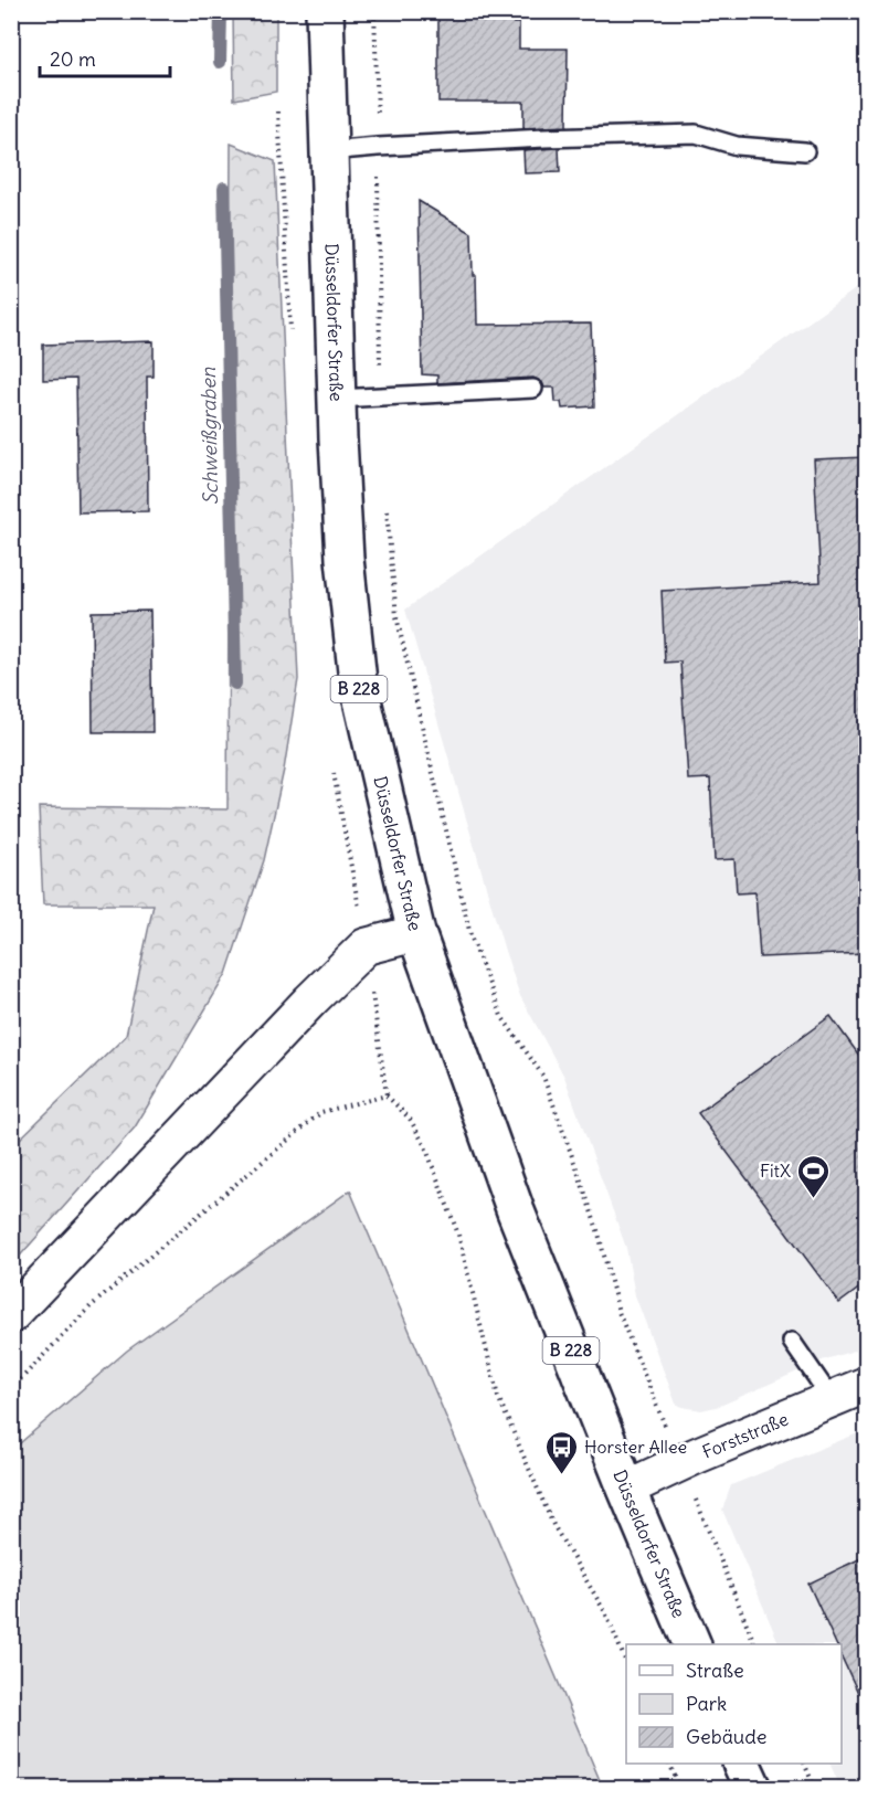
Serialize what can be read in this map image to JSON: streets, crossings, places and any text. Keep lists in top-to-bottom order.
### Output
{
  "streets": {
    "main road": ["Düsseldorfer Straße", "B 228"],
    "street": ["Forststraße"]
  },
  "crossings": [
    ["Düsseldorfer Straße", "Forststraße"]
  ],
  "water": ["Schweißgraben"],
  "places": {
    "sports": ["FitX"],
    "bus stop": ["Horster Allee"]
  },
  "legend": ["Straße", "Park", "Gebäude"],
  "scale_bar": "20 m"
}
